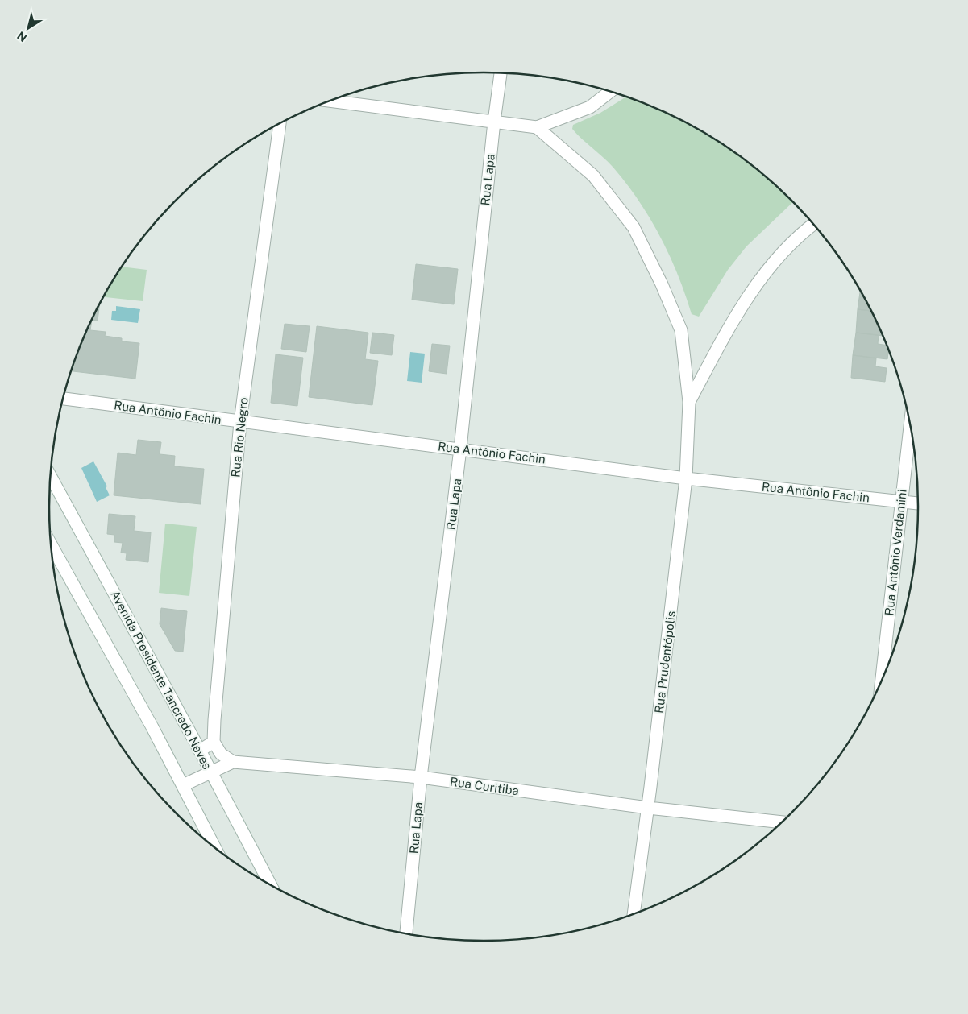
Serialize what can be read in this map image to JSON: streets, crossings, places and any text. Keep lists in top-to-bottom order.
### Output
{
  "streets": {
    "street": [
      "Rua Lapa",
      "Rua Antônio Fachin",
      "Rua Rio Negro",
      "Rua Antônio Verdamini",
      "Rua Prudentópolis",
      "Avenida Presidente Tancredo Neves",
      "Rua Curitiba"
    ]
  },
  "crossings": [
    ["Rua Lapa", "Rua Antônio Fachin"],
    ["Rua Lapa", "Rua Curitiba"],
    ["Rua Antônio Fachin", "Rua Rio Negro"],
    ["Rua Antônio Fachin", "Rua Antônio Verdamini"],
    ["Rua Antônio Fachin", "Rua Prudentópolis"],
    ["Rua Prudentópolis", "Rua Curitiba"],
    ["Avenida Presidente Tancredo Neves", "Rua Curitiba"]
  ],
  "north": "bottom left"
}
